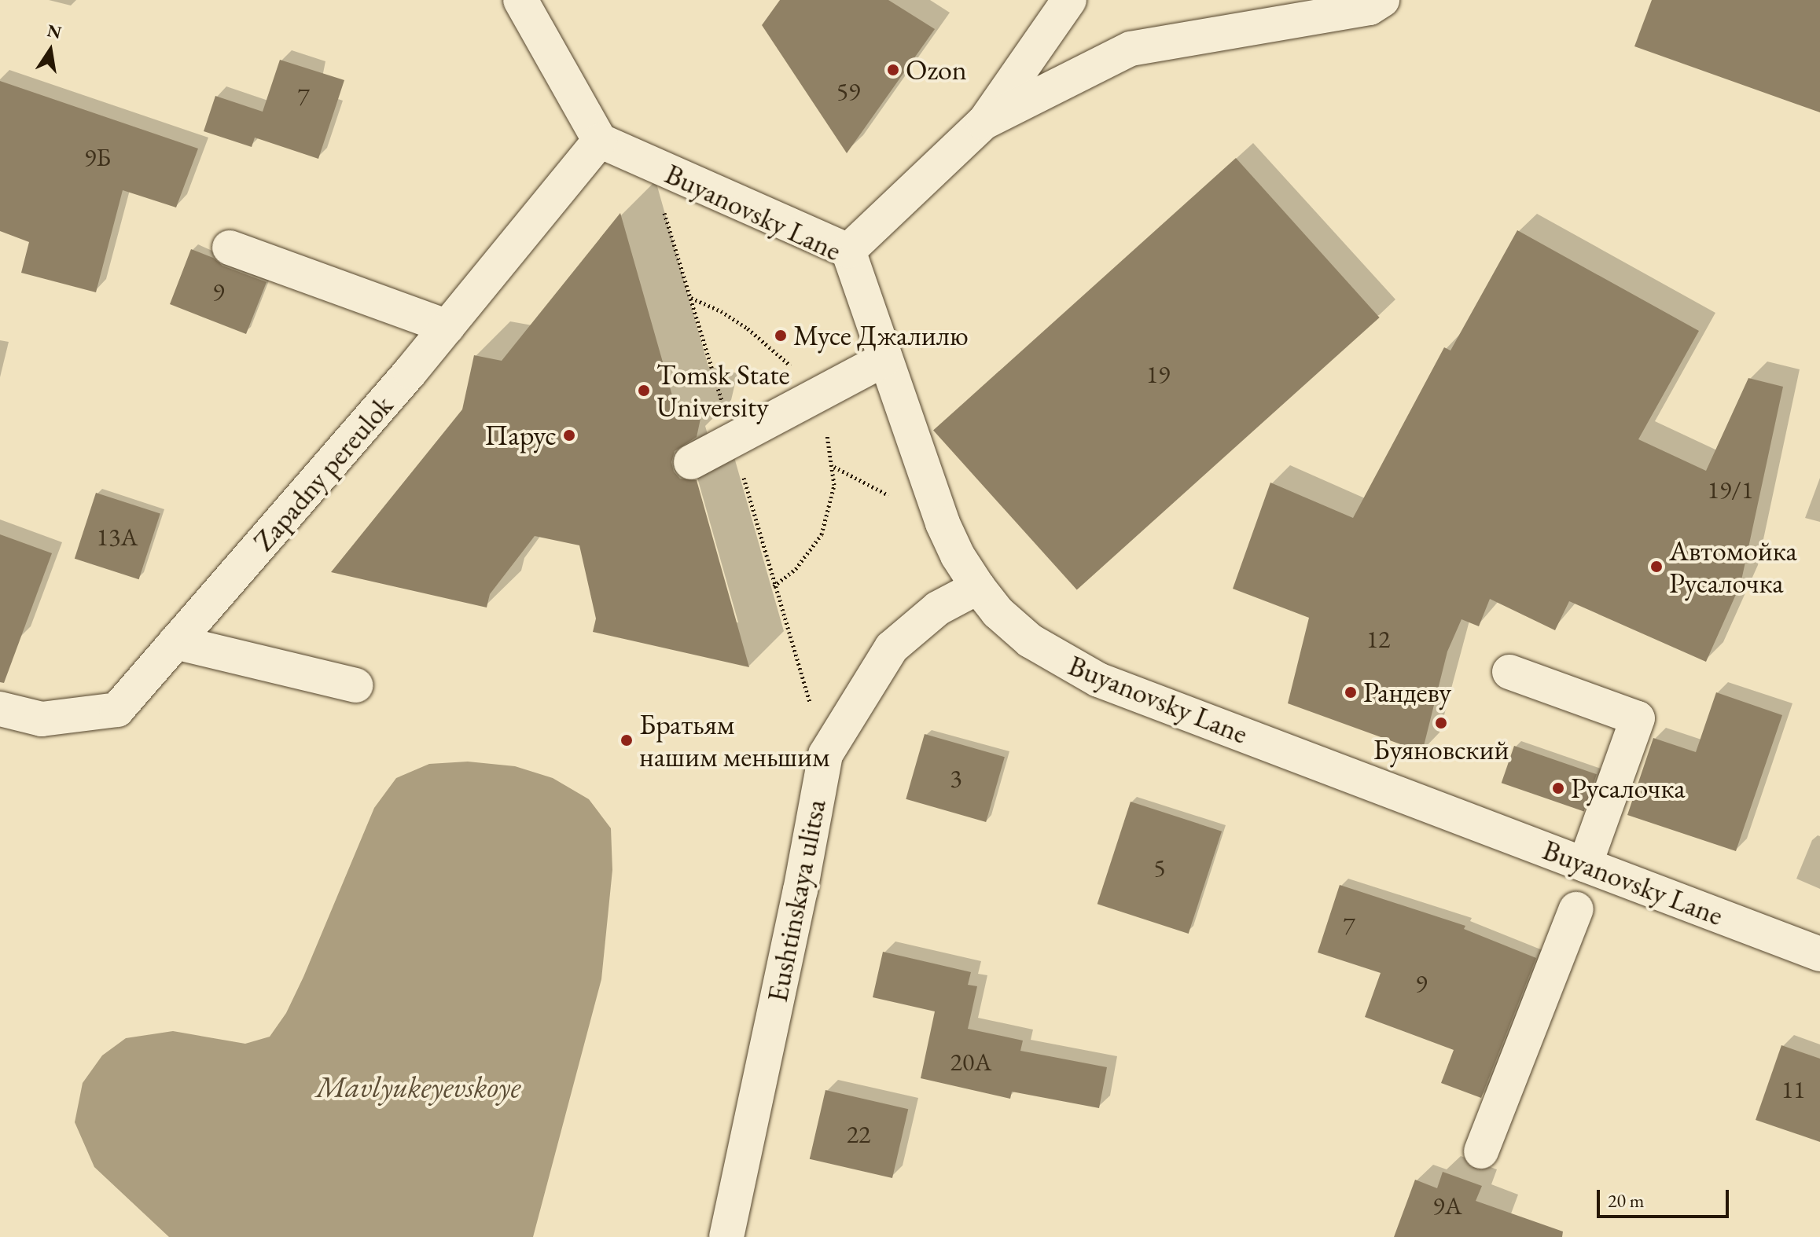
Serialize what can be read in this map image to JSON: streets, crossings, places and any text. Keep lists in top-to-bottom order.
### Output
{
  "streets": {
    "street": ["Buyanovsky Lane", "Zapadny pereulok", "Eushtinskaya ulitsa"]
  },
  "crossings": [
    ["Buyanovsky Lane", "Zapadny pereulok"],
    ["Buyanovsky Lane", "Eushtinskaya ulitsa"]
  ],
  "water": ["Mavlyukeyevskoye"],
  "places": [
    "Ozon",
    "Мусе Джалилю",
    "Tomsk State University",
    "Парус",
    "Автомойка Русалочка",
    "Рандеву",
    "Буяновский",
    "Братьям нашим меньшим",
    "Русалочка"
  ],
  "house_numbers": [
    "59",
    "7",
    "9Б",
    "9",
    "19",
    "19/1",
    "13А",
    "12",
    "3",
    "5",
    "7",
    "9",
    "20А",
    "11",
    "22",
    "9А"
  ],
  "scale_bar": "20 m",
  "north": "top"
}
